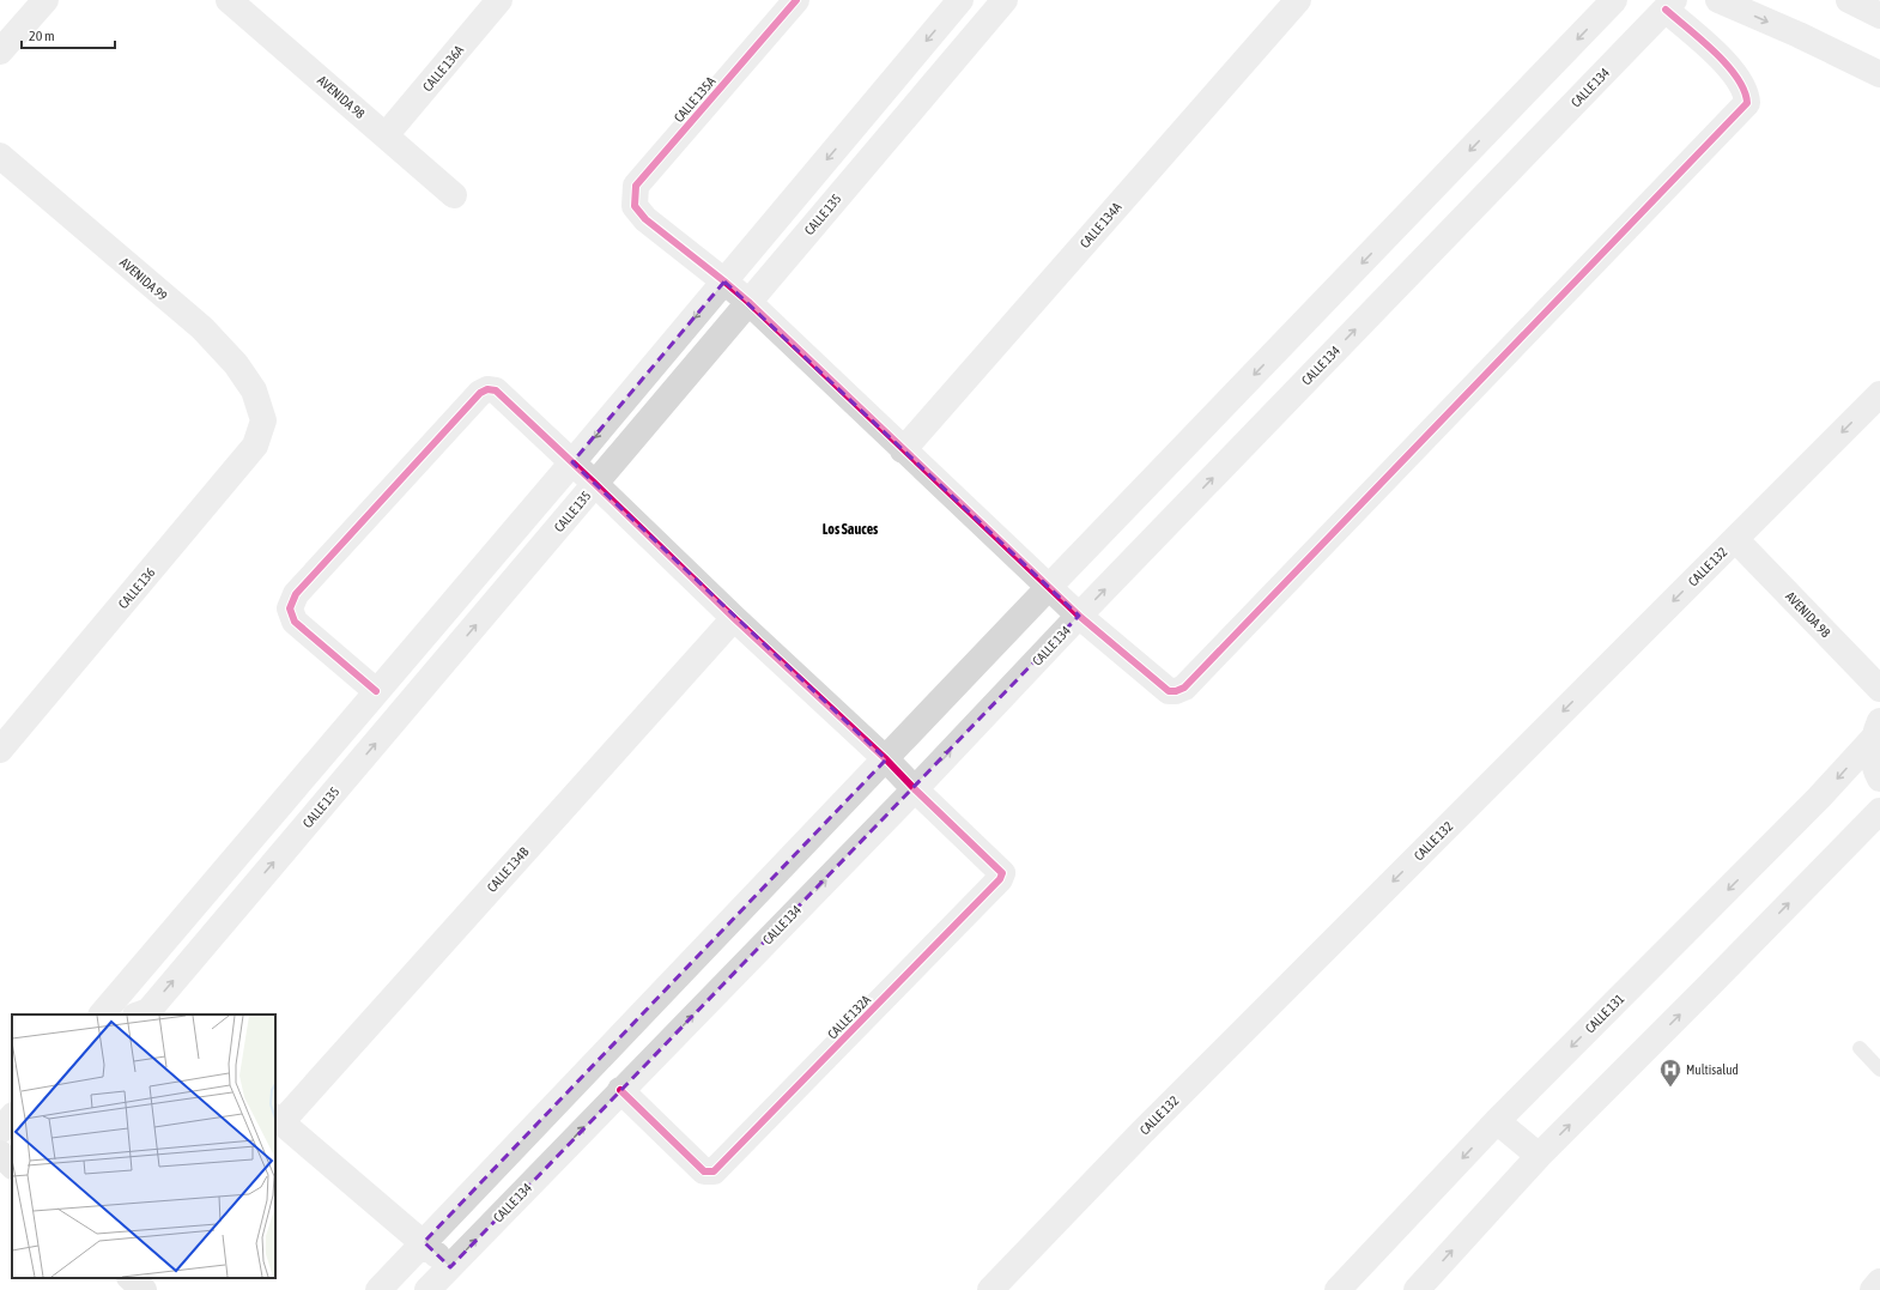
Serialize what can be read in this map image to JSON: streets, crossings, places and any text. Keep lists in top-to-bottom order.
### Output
{
  "streets": {
    "street": [
      "CALLE 136A",
      "CALLE 134",
      "AVENIDA 98",
      "CALLE 135A",
      "CALLE 135",
      "CALLE 134A",
      "AVENIDA 99",
      "CALLE 132",
      "CALLE 136",
      "CALLE 134B",
      "CALLE 131",
      "CALLE 132A"
    ]
  },
  "crossings": [
    ["CALLE 136A", "AVENIDA 98"],
    ["CALLE 134", "CALLE 132A"],
    ["AVENIDA 98", "CALLE 132"],
    ["AVENIDA 99", "CALLE 136"]
  ],
  "one_way": ["CALLE 132"],
  "districts": ["Los Sauces"],
  "places": {
    "hospital": ["Multisalud"]
  },
  "scale_bar": "20 m"
}
